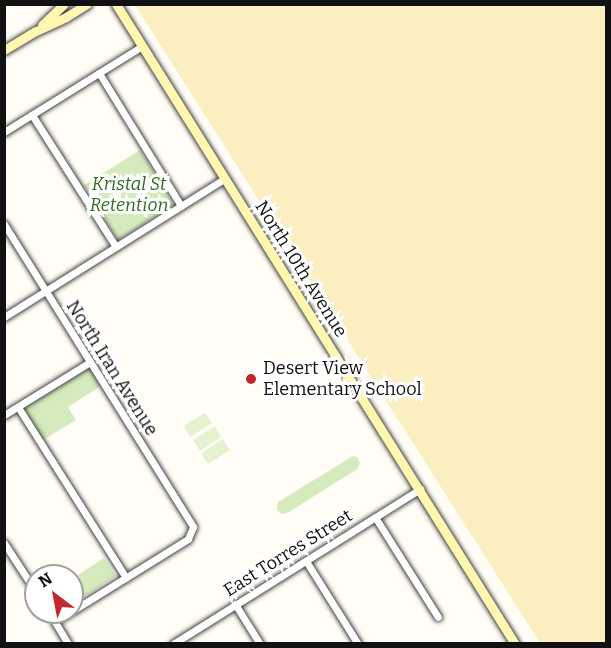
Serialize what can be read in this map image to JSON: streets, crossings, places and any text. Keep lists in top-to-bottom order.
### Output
{
  "streets": {
    "main road": ["North 10th Avenue"],
    "street": ["North Iran Avenue", "East Torres Street"]
  },
  "crossings": [
    ["North 10th Avenue", "East Torres Street"]
  ],
  "parks": ["Kristal St Retention"],
  "places": ["Desert View Elementary School"],
  "north": "top left"
}
